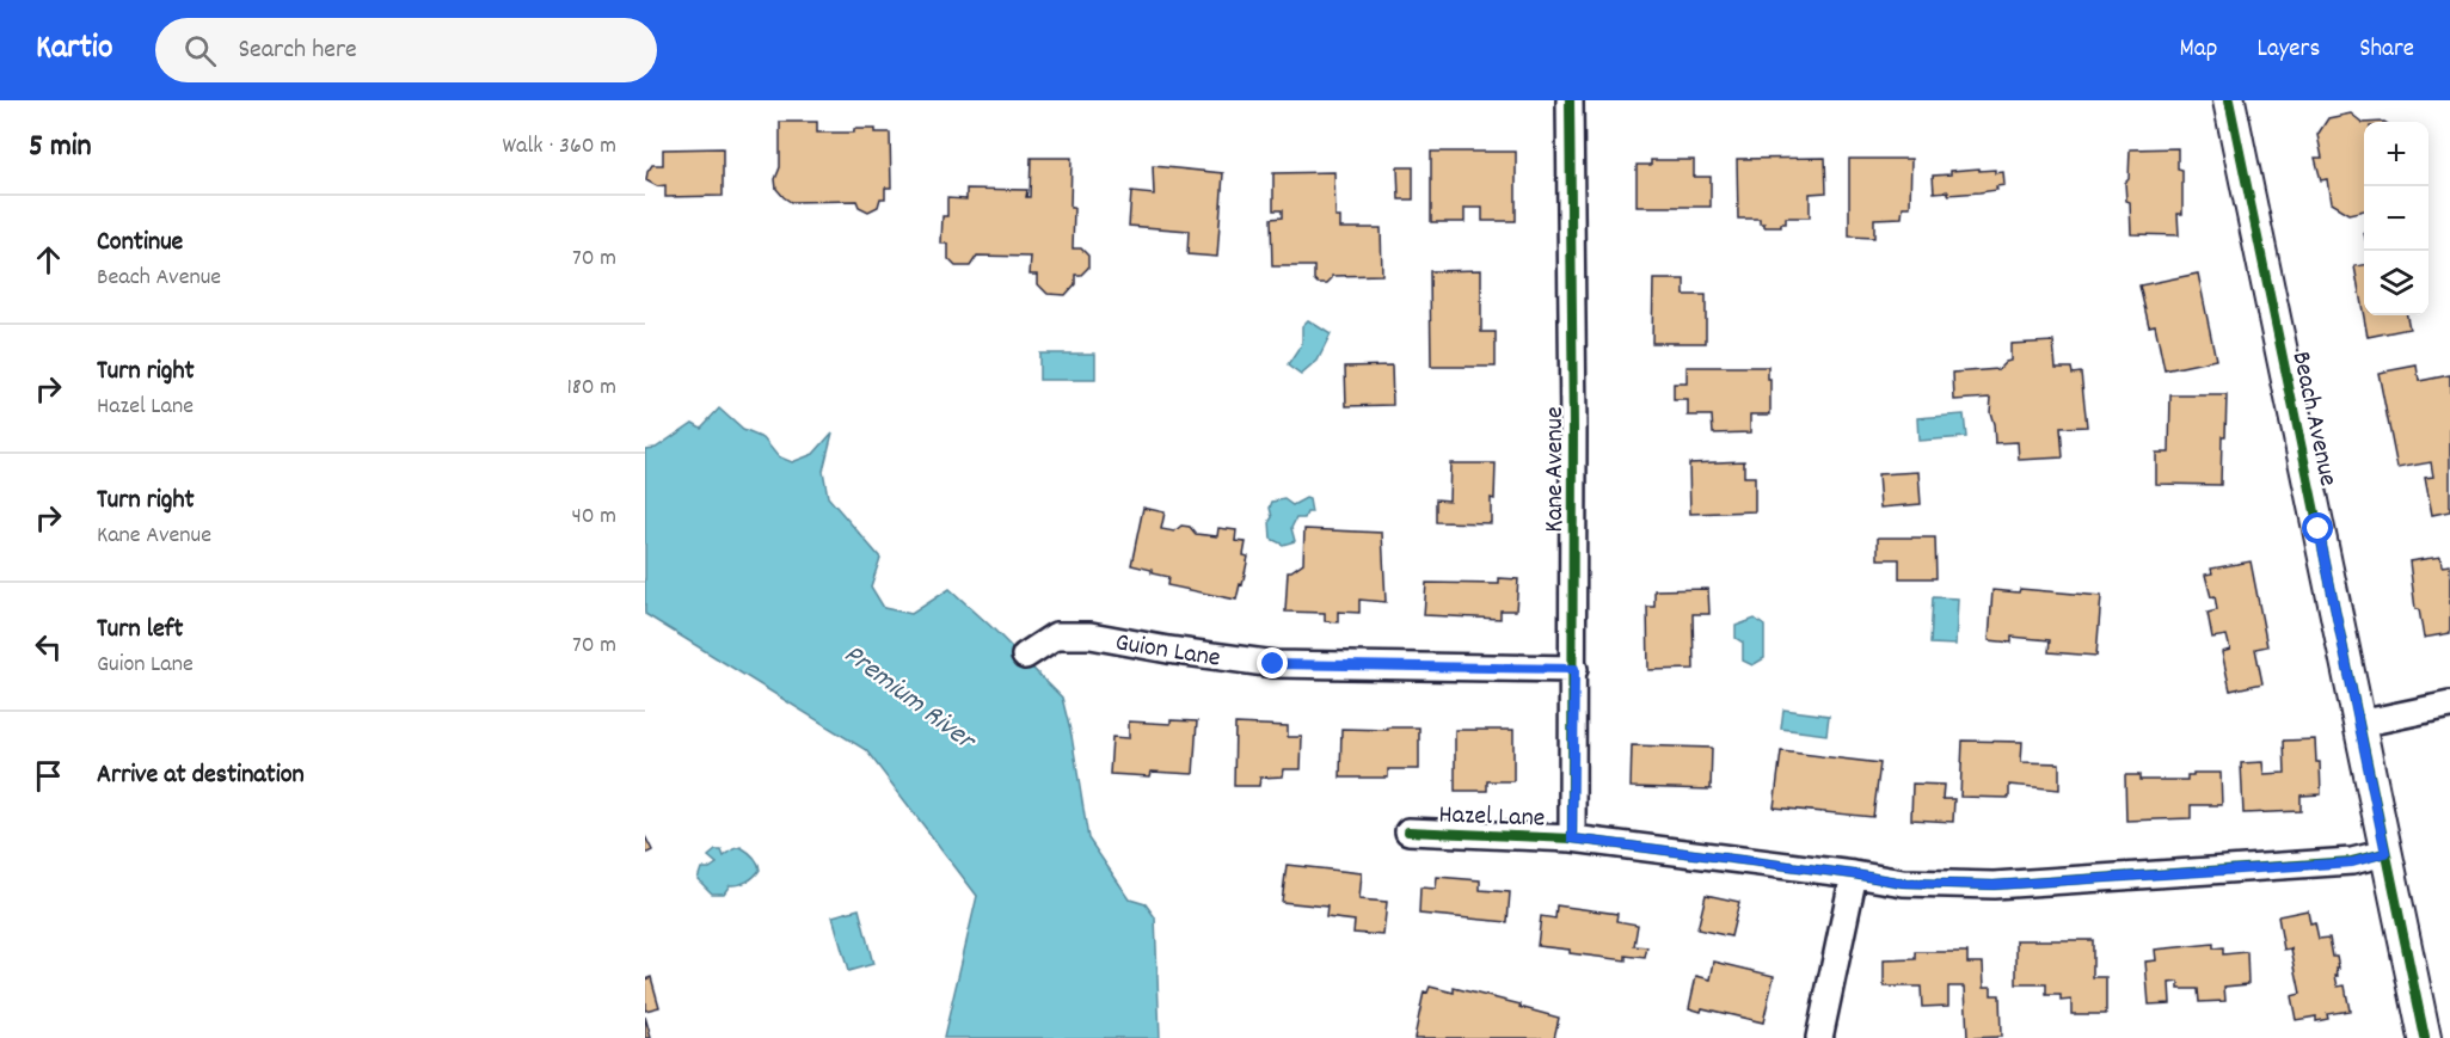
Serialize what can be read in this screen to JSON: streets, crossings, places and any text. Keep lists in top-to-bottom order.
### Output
{
  "streets": {
    "street": [
      "Beach Avenue",
      "Kane Avenue",
      "Guion Lane",
      "Hazel Lane"
    ]
  },
  "crossings": [
    ["Beach Avenue", "Hazel Lane"],
    ["Kane Avenue", "Guion Lane"],
    ["Kane Avenue", "Hazel Lane"]
  ],
  "water": ["Premium River"],
  "page": {
    "header": "Kartio",
    "search": "Search here",
    "nav": ["Map", "Layers", "Share"],
    "heading": ["5 min", "Walk · 360 m"],
    "map_buttons": ["+", "−"],
    "list": [
      ["Continue", "Beach Avenue", "70 m"],
      ["Turn right", "Hazel Lane", "180 m"],
      ["Turn right", "Kane Avenue", "40 m"],
      ["Turn left", "Guion Lane", "70 m"],
      "Arrive at destination"
    ]
  }
}
